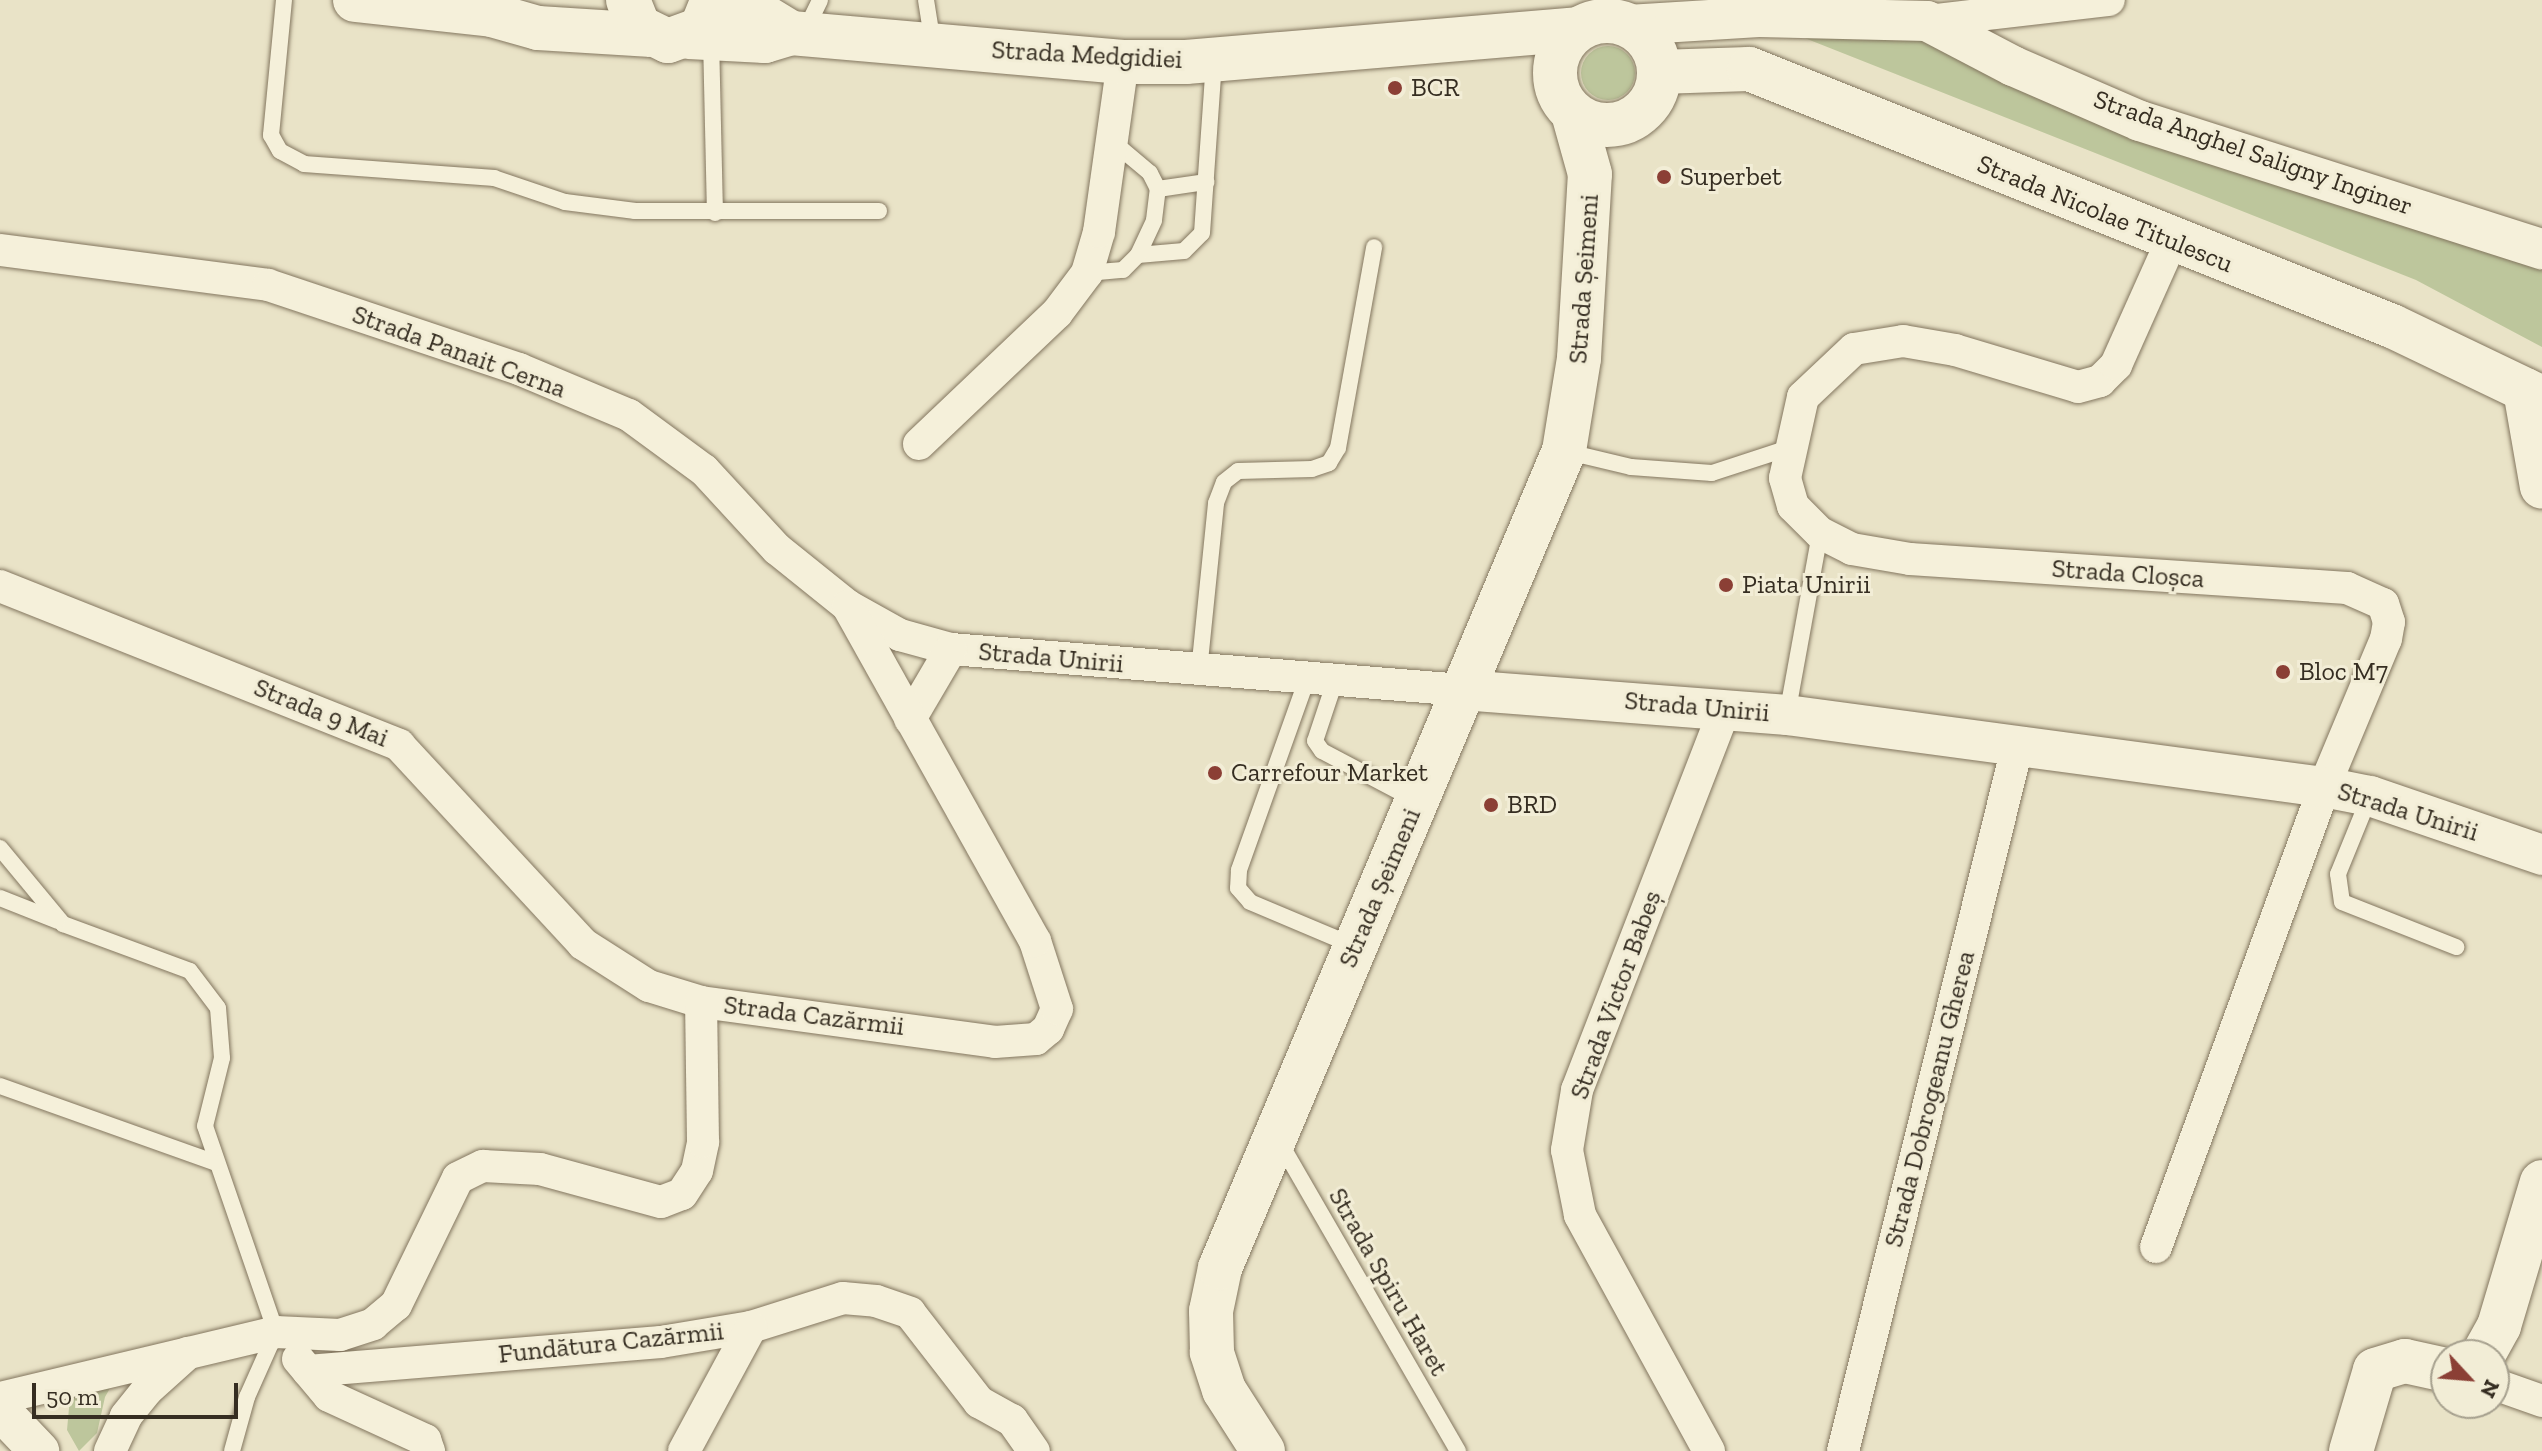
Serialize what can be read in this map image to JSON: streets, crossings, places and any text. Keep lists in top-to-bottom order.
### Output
{
  "streets": {
    "main road": ["Strada Medgidiei", "Strada Nicolae Titulescu", "Strada Șeimeni"],
    "street": [
      "Strada Anghel Saligny Inginer",
      "Strada Panait Cerna",
      "Strada Cloșca",
      "Strada Unirii",
      "Strada 9 Mai",
      "Strada Victor Babeș",
      "Strada Cazărmii",
      "Strada Dobrogeanu Gherea",
      "Fundătura Cazărmii"
    ],
    "lane": ["Strada Spiru Haret"]
  },
  "crossings": [
    ["Strada Medgidiei", "Strada Nicolae Titulescu"],
    ["Strada Medgidiei", "Strada Șeimeni"],
    ["Strada Nicolae Titulescu", "Strada Șeimeni"],
    ["Strada Nicolae Titulescu", "Strada Cloșca"],
    ["Strada Șeimeni", "Strada Unirii"],
    ["Strada Șeimeni", "Strada Spiru Haret"],
    ["Strada Panait Cerna", "Strada Unirii"],
    ["Strada Panait Cerna", "Strada Cazărmii"],
    ["Strada Cloșca", "Strada Unirii"],
    ["Strada Unirii", "Strada Victor Babeș"],
    ["Strada Unirii", "Strada Cazărmii"],
    ["Strada Unirii", "Strada Dobrogeanu Gherea"],
    ["Strada 9 Mai", "Strada Cazărmii"]
  ],
  "places": [
    "BCR",
    "Superbet",
    "Piata Unirii",
    "Bloc M7",
    "Carrefour Market",
    "BRD"
  ],
  "scale_bar": "50 m",
  "north": "bottom right"
}
